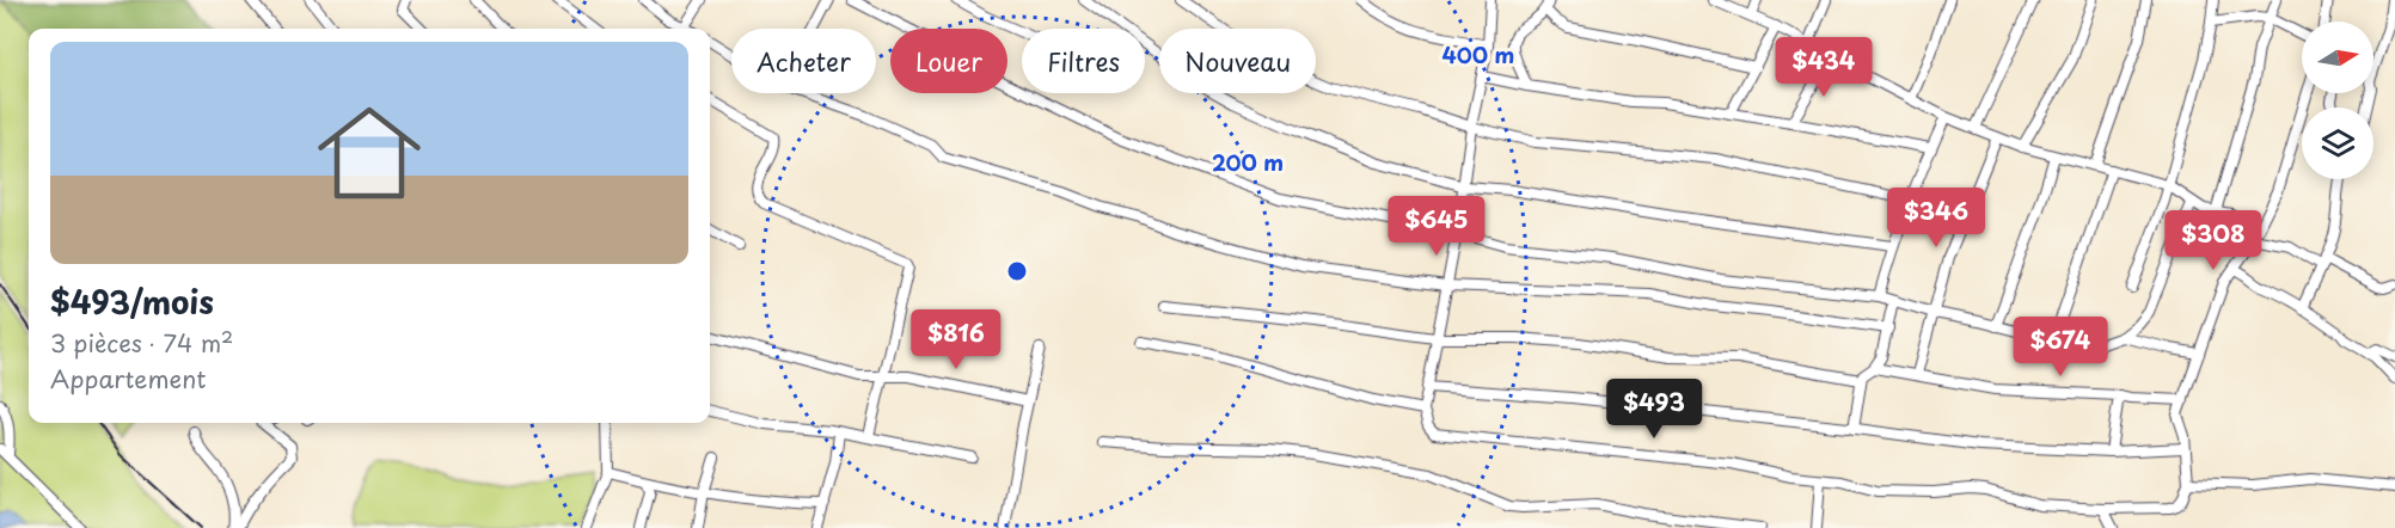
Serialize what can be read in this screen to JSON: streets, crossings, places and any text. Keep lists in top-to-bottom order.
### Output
{
  "north": "right",
  "page": {
    "chip": [
      "Acheter",
      "Louer",
      "Filtres",
      "Nouveau"
    ],
    "list": [
      {
        "name": "$493/mois",
        "note": "3 pièces · 74 m² · Appartement"
      }
    ],
    "price": [
      "$434",
      "$346",
      "$645",
      "$308",
      "$816",
      "$674",
      "$493"
    ]
  },
  "rings": ["400 m", "200 m"]
}
